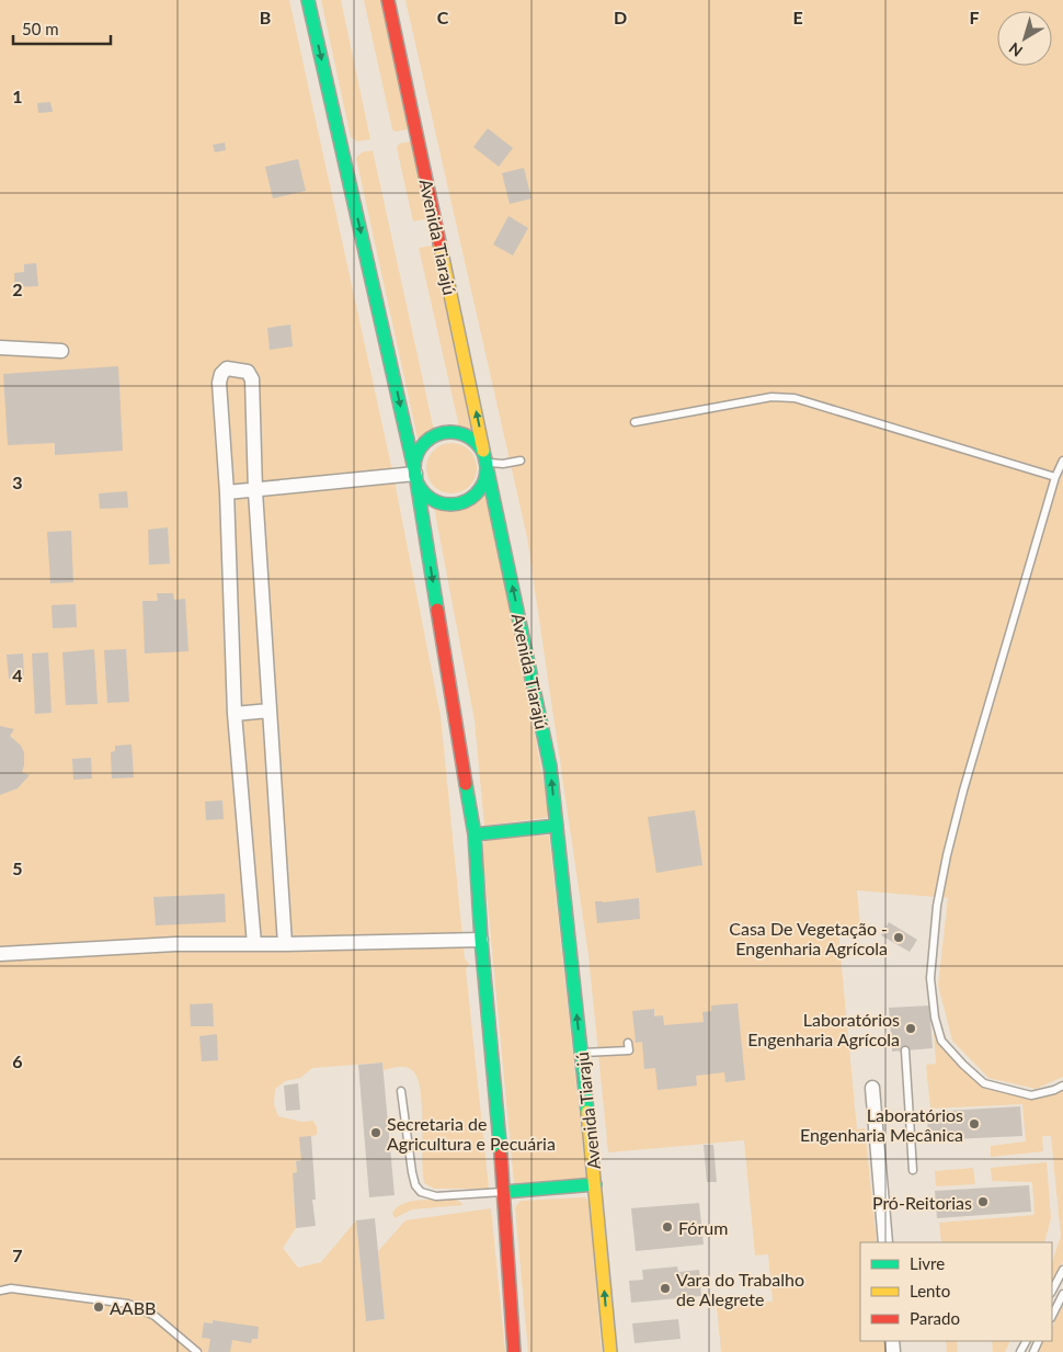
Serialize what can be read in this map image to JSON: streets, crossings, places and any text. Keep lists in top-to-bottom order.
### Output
{
  "streets": {
    "main road": ["Avenida Tiarajú"]
  },
  "places": [
    "Casa De Vegetação - Engenharia Agrícola",
    "Laboratórios Engenharia Agrícola",
    "Laboratórios Engenharia Mecânica",
    "Secretaria de Agricultura e Pecuária",
    "Pró-Reitorias",
    "Fórum",
    "Vara do Trabalho de Alegrete",
    "AABB"
  ],
  "legend": ["Livre", "Lento", "Parado"],
  "scale_bar": "50 m",
  "north": "bottom left",
  "grid": {
    "columns": [
      "B",
      "C",
      "D",
      "E",
      "F"
    ],
    "rows": [
      "1",
      "2",
      "3",
      "4",
      "5",
      "6",
      "7"
    ]
  }
}
